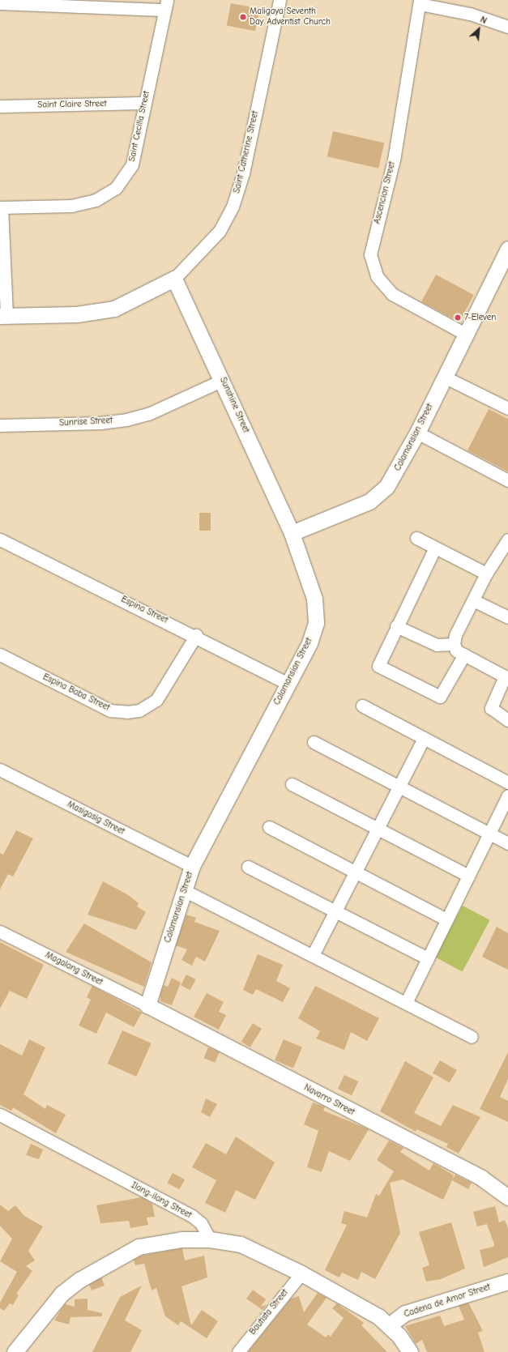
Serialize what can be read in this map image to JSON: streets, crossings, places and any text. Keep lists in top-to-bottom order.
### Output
{
  "streets": {
    "street": [
      "Saint Claire Street",
      "Saint Cecilla Street",
      "Saint Catherine Street",
      "Ascencion Street",
      "Sunshine Street",
      "Sunrise Street",
      "Calamansian Street",
      "Espina Street",
      "Espina Baba Street",
      "Masigasig Street",
      "Magalang Street",
      "Navarro Street",
      "Ilang-ilang Street",
      "Cadena de Amor Street",
      "Bautista Street"
    ]
  },
  "crossings": [
    ["Saint Claire Street", "Saint Cecilla Street"],
    ["Saint Catherine Street", "Sunshine Street"],
    ["Ascencion Street", "Calamansian Street"],
    ["Sunshine Street", "Sunrise Street"],
    ["Sunshine Street", "Calamansian Street"],
    ["Calamansian Street", "Espina Street"],
    ["Calamansian Street", "Masigasig Street"],
    ["Calamansian Street", "Magalang Street"],
    ["Calamansian Street", "Navarro Street"],
    ["Espina Street", "Espina Baba Street"],
    ["Magalang Street", "Navarro Street"]
  ],
  "places": ["Maligaya Seventh Day Adventist Church", "7-Eleven"],
  "north": "top right"
}
